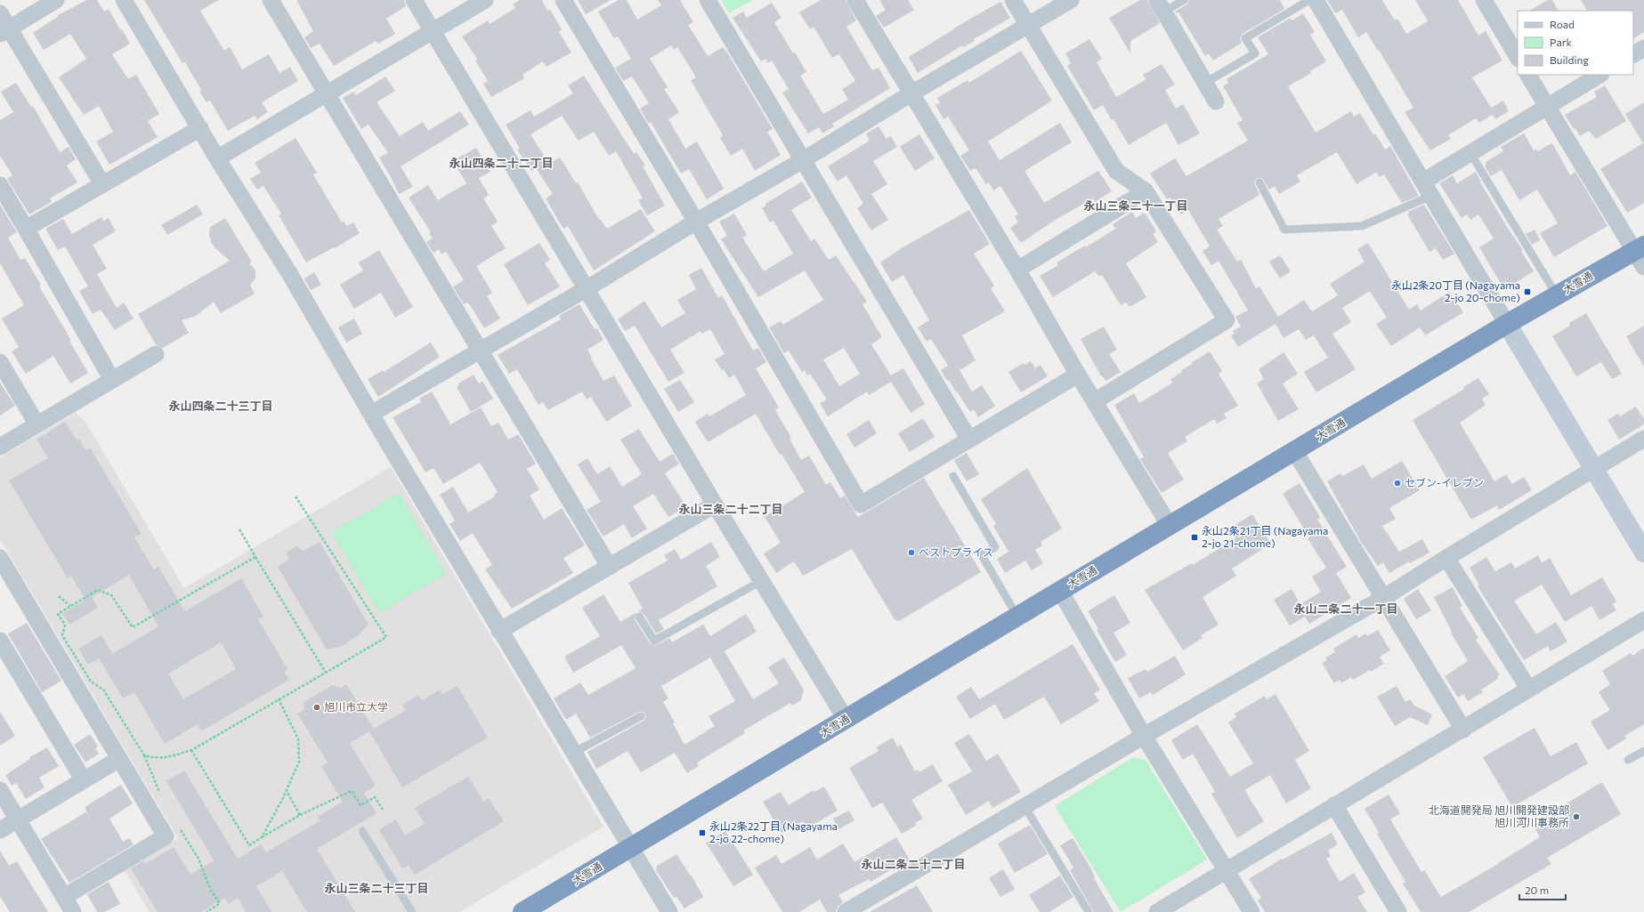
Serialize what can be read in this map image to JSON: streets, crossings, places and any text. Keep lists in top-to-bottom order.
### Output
{
  "streets": {
    "highway": ["大雪通"]
  },
  "districts": [
    "永山四条二十二丁目",
    "永山三条二十一丁目",
    "永山四条二十三丁目",
    "永山三条二十二丁目",
    "永山二条二十一丁目",
    "永山二条二十二丁目",
    "永山三条二十三丁目"
  ],
  "places": {
    "transit": ["永山2条20丁目 (Nagayama 2-jo 20-chome)", "永山2条21丁目 (Nagayama 2-jo 21-chome)", "永山2条22丁目 (Nagayama 2-jo 22-chome)"],
    "other": [
      "セブン-イレブン",
      "ベストプライス",
      "旭川市立大学",
      "北海道開発局 旭川開発建設部 旭川河川事務所"
    ]
  },
  "legend": ["Road", "Park", "Building"],
  "scale_bar": "20 m"
}
